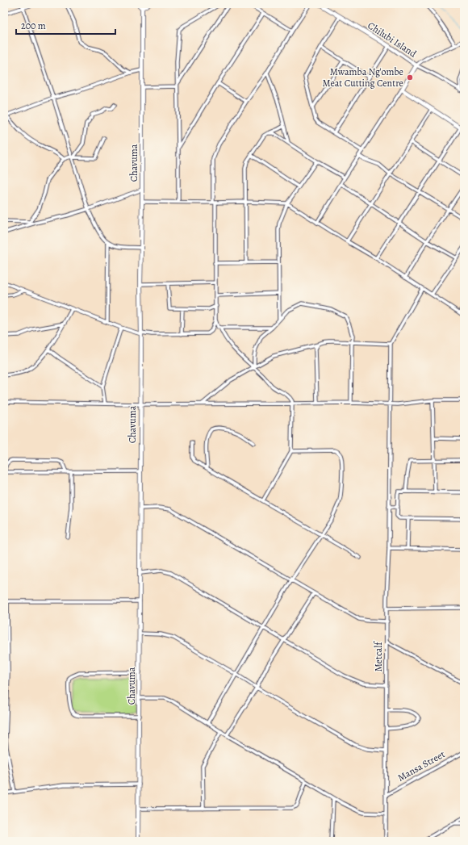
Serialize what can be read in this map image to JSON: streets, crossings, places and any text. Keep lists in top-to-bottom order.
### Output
{
  "streets": {
    "street": [
      "Chilubi Island",
      "Chavuma",
      "Metcalf",
      "Mansa Street"
    ]
  },
  "crossings": [
    ["Metcalf", "Mansa Street"]
  ],
  "places": ["Mwamba Ng'ombe Meat Cutting Centre"],
  "scale_bar": "200 m"
}
